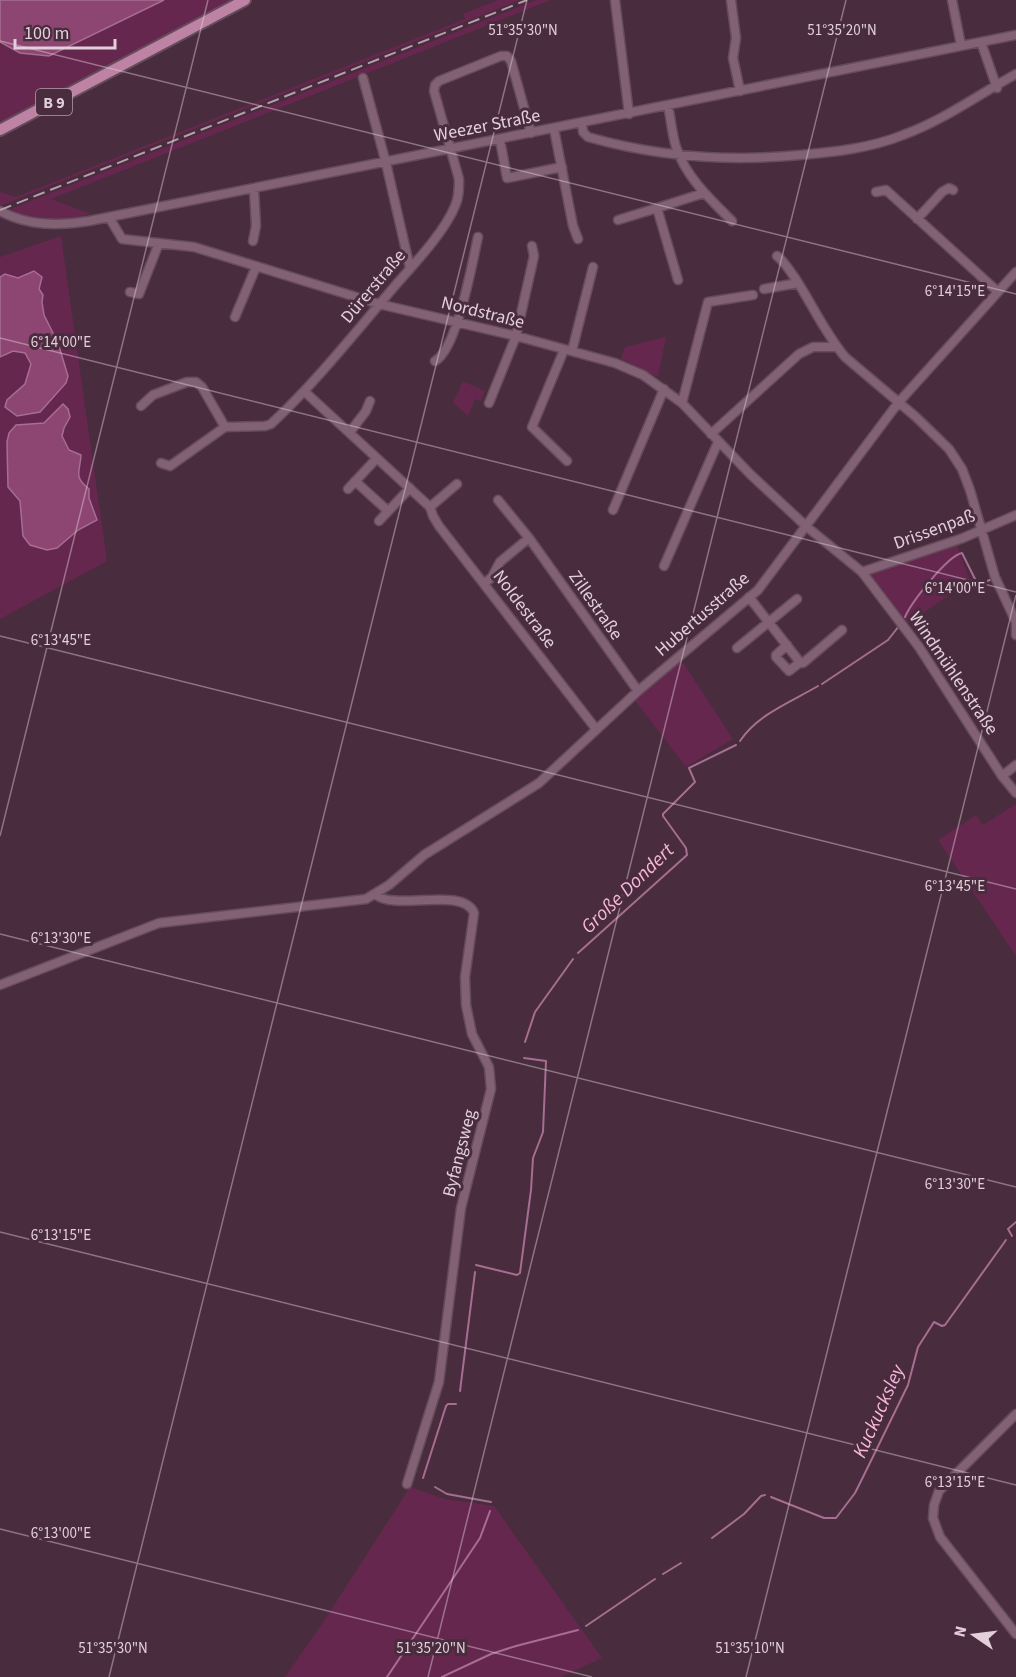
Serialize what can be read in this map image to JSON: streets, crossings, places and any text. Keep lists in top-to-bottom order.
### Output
{
  "streets": {
    "main road": ["B 9"],
    "street": [
      "Weezer Straße",
      "Dürerstraße",
      "Nordstraße",
      "Drissenpaß",
      "Zillestraße",
      "Noldestraße",
      "Hubertusstraße",
      "Windmühlenstraße",
      "Byfangsweg"
    ]
  },
  "crossings": [
    ["Weezer Straße", "Dürerstraße"],
    ["Weezer Straße", "Nordstraße"],
    ["Dürerstraße", "Nordstraße"],
    ["Dürerstraße", "Noldestraße"],
    ["Nordstraße", "Hubertusstraße"],
    ["Nordstraße", "Windmühlenstraße"],
    ["Drissenpaß", "Windmühlenstraße"],
    ["Zillestraße", "Hubertusstraße"],
    ["Noldestraße", "Hubertusstraße"],
    ["Hubertusstraße", "Windmühlenstraße"],
    ["Hubertusstraße", "Byfangsweg"]
  ],
  "water": ["Große Dondert", "Kuckucksley"],
  "scale_bar": "100 m",
  "north": "left",
  "coordinates": [
    "51°35'30\"N",
    "51°35'20\"N",
    "6°14'15\"E",
    "6°14'00\"E",
    "6°13'45\"E",
    "6°13'30\"E",
    "6°13'15\"E",
    "6°13'00\"E",
    "51°35'10\"N"
  ]
}
